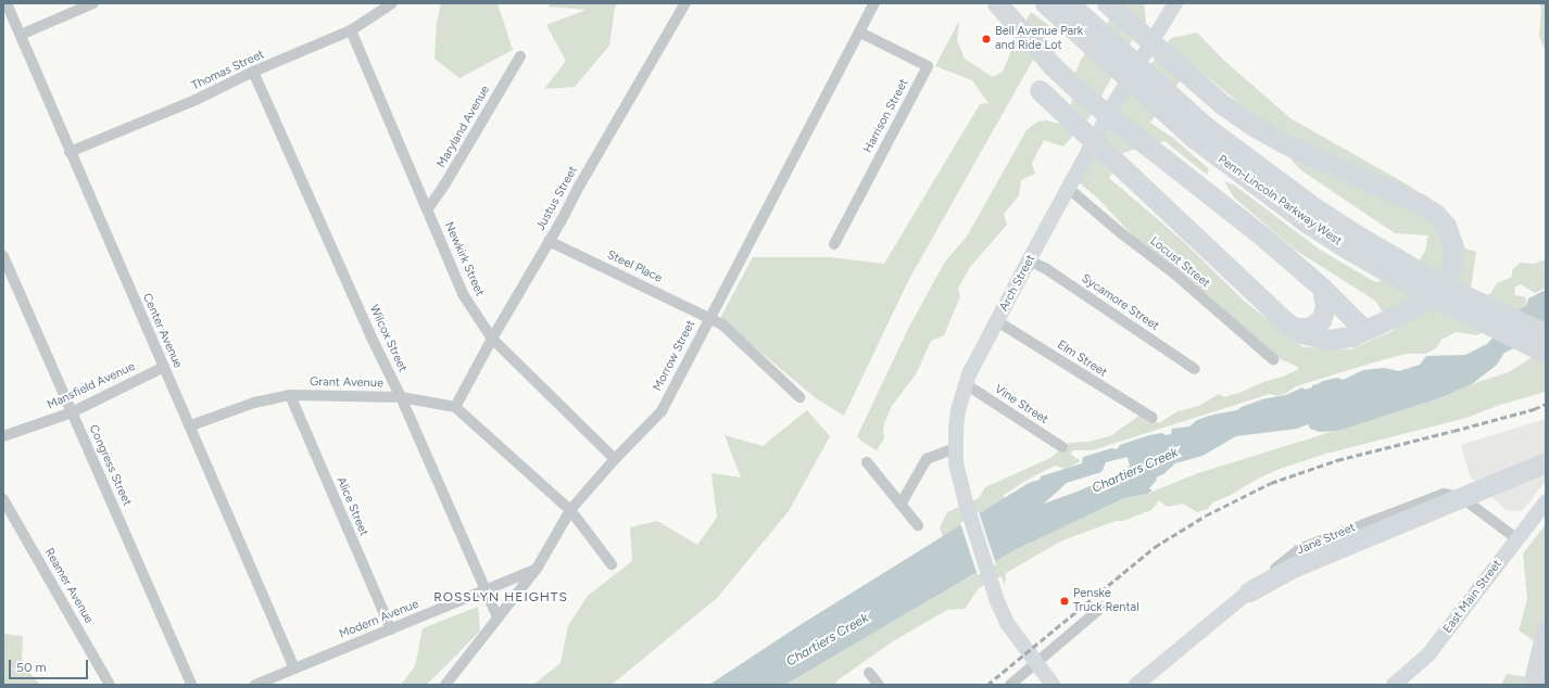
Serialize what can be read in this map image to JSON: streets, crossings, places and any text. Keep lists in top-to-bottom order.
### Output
{
  "streets": {
    "highway": ["Penn-Lincoln Parkway West"],
    "street": [
      "Thomas Street",
      "Harrison Street",
      "Maryland Avenue",
      "Justus Street",
      "Newkirk Street",
      "Locust Street",
      "Steel Place",
      "Arch Street",
      "Sycamore Street",
      "Center Avenue",
      "Wilcox Street",
      "Morrow Street",
      "Elm Street",
      "Grant Avenue",
      "Mansfield Avenue",
      "Vine Street",
      "Congress Street",
      "Alice Street",
      "Jane Street",
      "Reamer Avenue",
      "East Main Street",
      "Modern Avenue"
    ]
  },
  "crossings": [
    ["Thomas Street", "Newkirk Street"],
    ["Thomas Street", "Center Avenue"],
    ["Thomas Street", "Wilcox Street"],
    ["Harrison Street", "Morrow Street"],
    ["Maryland Avenue", "Newkirk Street"],
    ["Justus Street", "Newkirk Street"],
    ["Justus Street", "Steel Place"],
    ["Justus Street", "Grant Avenue"],
    ["Newkirk Street", "Morrow Street"],
    ["Locust Street", "Arch Street"],
    ["Steel Place", "Morrow Street"],
    ["Arch Street", "Sycamore Street"],
    ["Arch Street", "Elm Street"],
    ["Arch Street", "Vine Street"],
    ["Center Avenue", "Grant Avenue"],
    ["Center Avenue", "Mansfield Avenue"],
    ["Center Avenue", "Modern Avenue"],
    ["Wilcox Street", "Morrow Street"],
    ["Wilcox Street", "Grant Avenue"],
    ["Wilcox Street", "Modern Avenue"],
    ["Morrow Street", "Modern Avenue"],
    ["Grant Avenue", "Alice Street"],
    ["Mansfield Avenue", "Congress Street"],
    ["Alice Street", "Modern Avenue"],
    ["Jane Street", "East Main Street"]
  ],
  "districts": ["ROSSLYN HEIGHTS"],
  "water": ["Chartiers Creek"],
  "places": ["Bell Avenue Park and Ride Lot", "Penske Truck Rental"],
  "scale_bar": "50 m"
}
